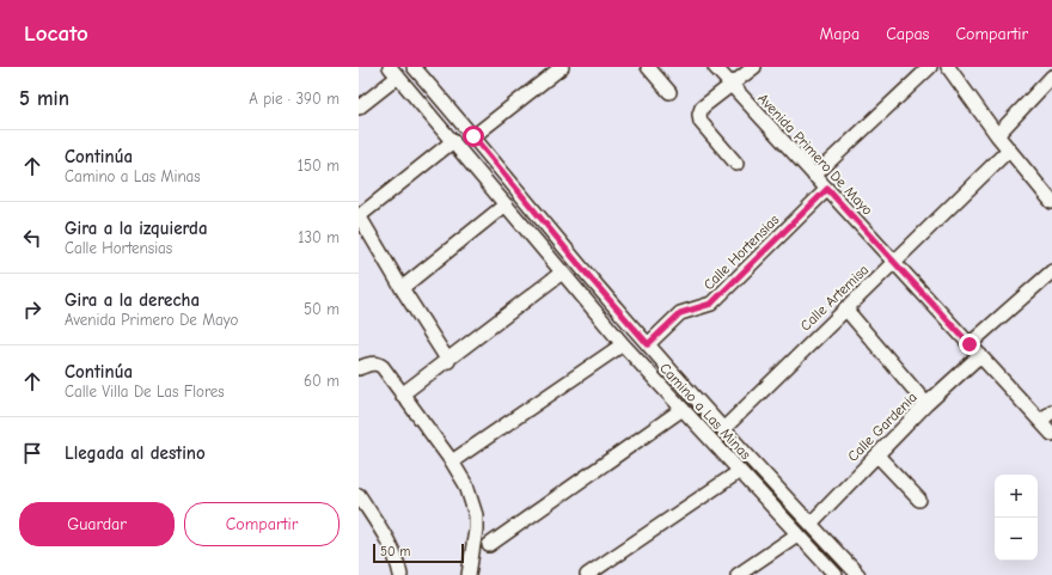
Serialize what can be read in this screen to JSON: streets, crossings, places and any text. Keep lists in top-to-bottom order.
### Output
{
  "streets": {
    "street": [
      "Avenida Primero De Mayo",
      "Calle Hortensias",
      "Calle Artemisa",
      "Camino a Las Minas",
      "Calle Gardenia"
    ]
  },
  "crossings": [
    ["Avenida Primero De Mayo", "Calle Hortensias"],
    ["Avenida Primero De Mayo", "Calle Artemisa"],
    ["Avenida Primero De Mayo", "Calle Gardenia"],
    ["Calle Hortensias", "Camino a Las Minas"],
    ["Calle Artemisa", "Camino a Las Minas"],
    ["Camino a Las Minas", "Calle Gardenia"]
  ],
  "scale_bar": "50 m",
  "page": {
    "header": "Locato",
    "nav": ["Mapa", "Capas", "Compartir"],
    "heading": ["5 min", "A pie · 390 m"],
    "list": [
      ["Continúa", "Camino a Las Minas", "150 m"],
      ["Gira a la izquierda", "Calle Hortensias", "130 m"],
      ["Gira a la derecha", "Avenida Primero De Mayo", "50 m"],
      ["Continúa", "Calle Villa De Las Flores", "60 m"],
      "Llegada al destino"
    ],
    "map_buttons": ["+", "−"],
    "buttons": ["Guardar", "Compartir"],
    "scale": "50 m"
  }
}
